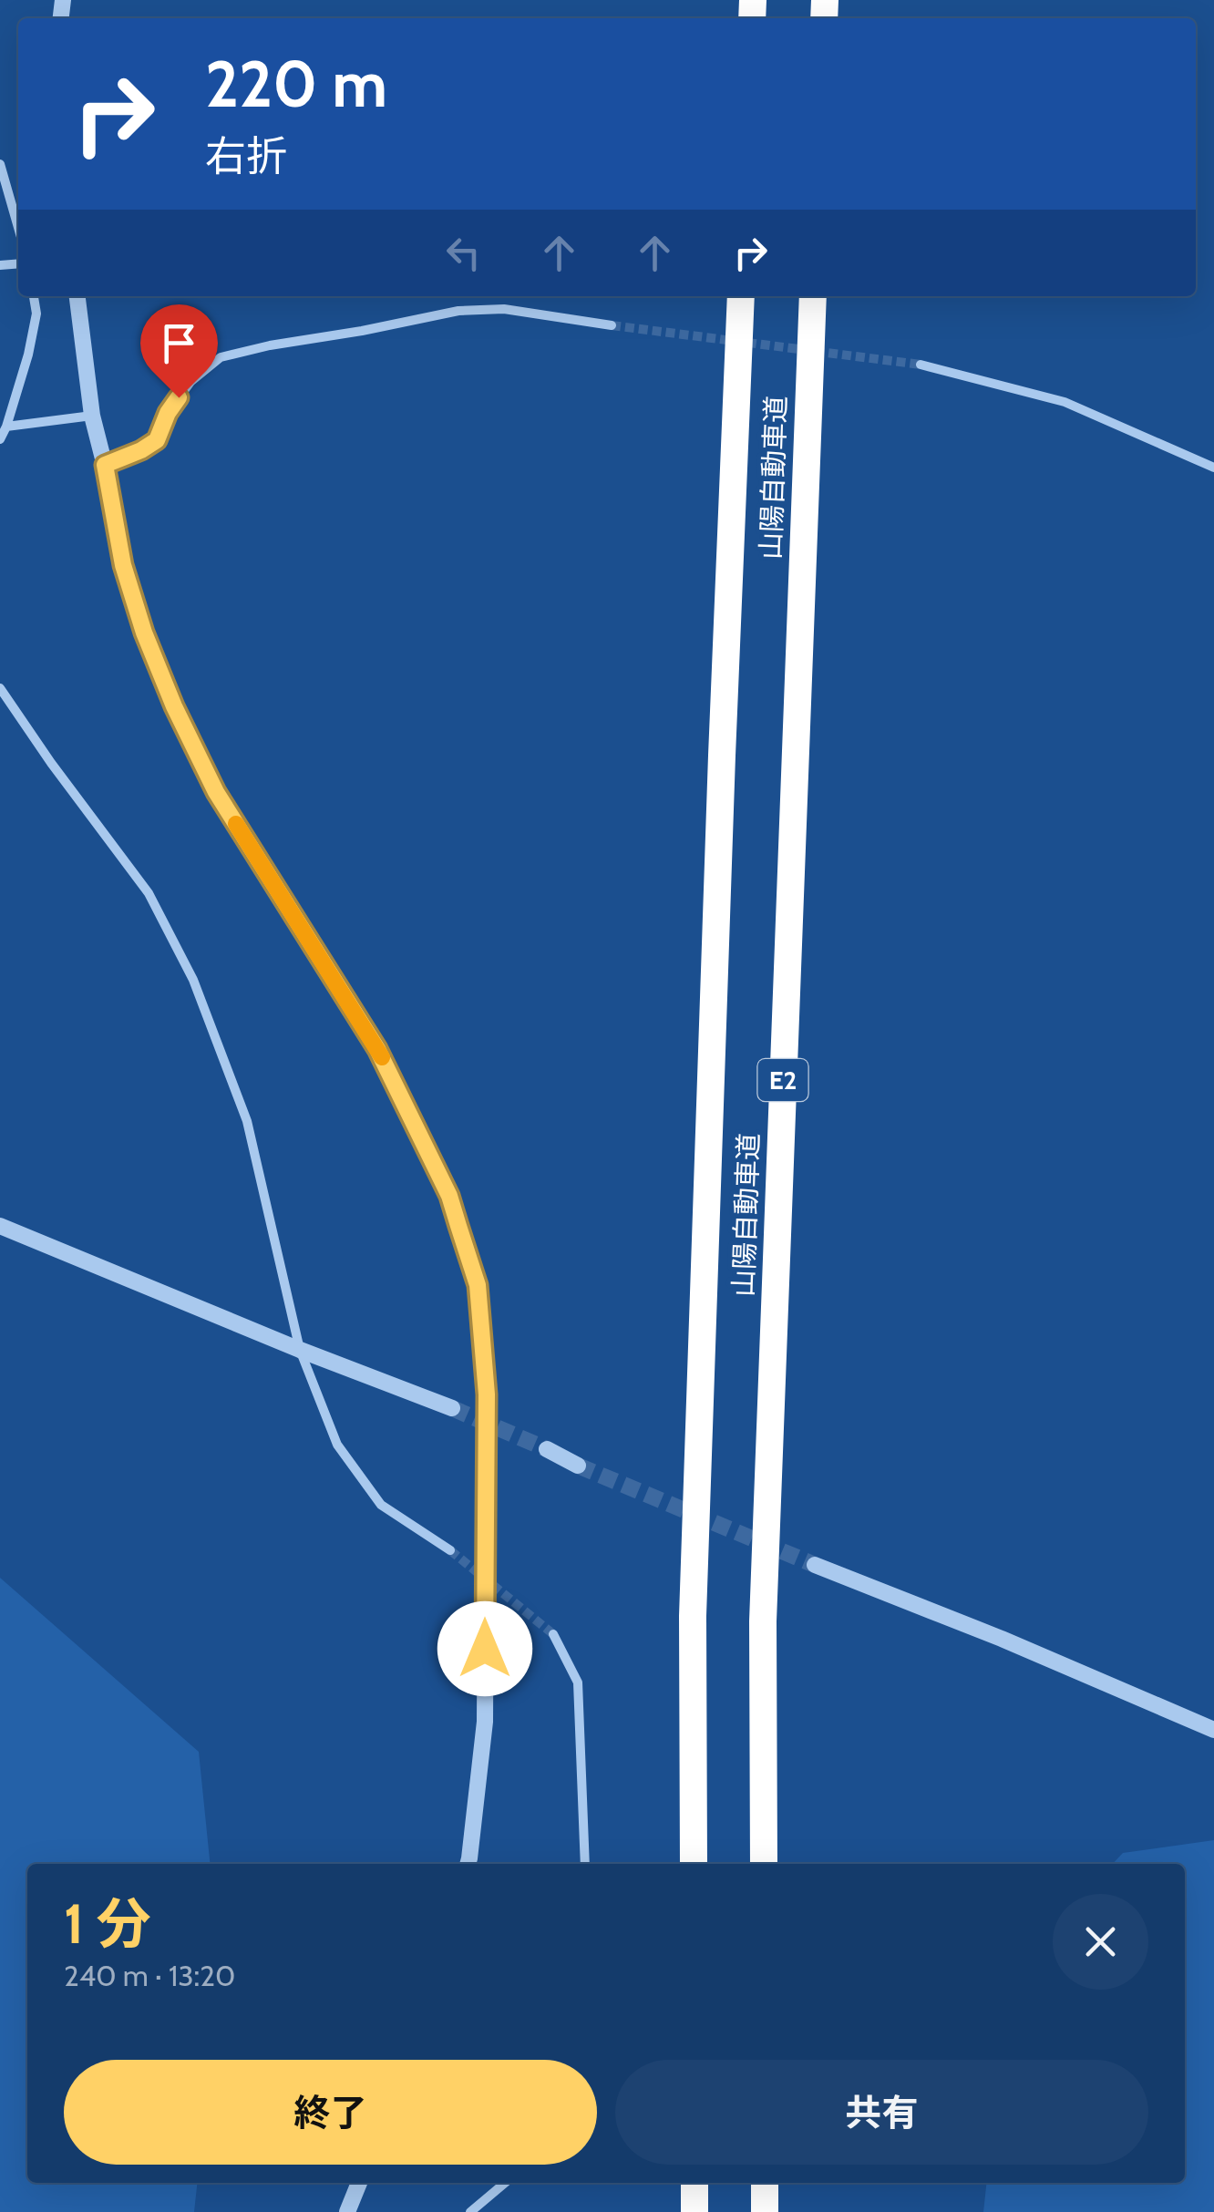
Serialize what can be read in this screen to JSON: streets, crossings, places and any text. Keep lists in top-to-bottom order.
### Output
{
  "streets": {
    "highway": ["山陽自動車道", "E2"]
  },
  "page": {
    "turn": ["220 m", "右折"],
    "heading": ["1 分", "240 m · 13:20"],
    "buttons": ["終了", "共有"]
  }
}
